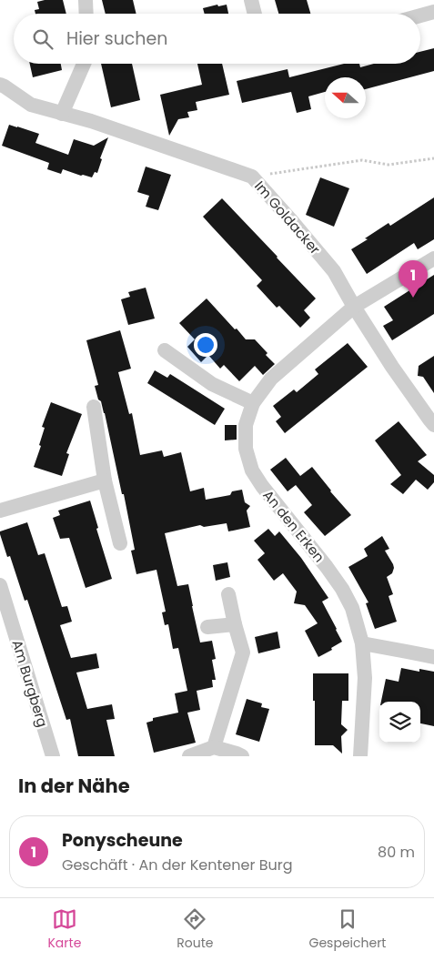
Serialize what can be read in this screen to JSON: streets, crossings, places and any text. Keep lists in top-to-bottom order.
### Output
{
  "streets": {
    "street": ["Im Goldacker", "An den Erken", "Am Burgberg"]
  },
  "crossings": [
    ["Im Goldacker", "An den Erken"]
  ],
  "north": "left",
  "page": {
    "search": "Hier suchen",
    "pins": "1",
    "heading": "In der Nähe",
    "list": [
      {
        "mark": "1",
        "name": "Ponyscheune",
        "note": "Geschäft · An der Kentener Burg",
        "value": "80 m"
      }
    ],
    "nav": ["Karte", "Route", "Gespeichert"]
  }
}
